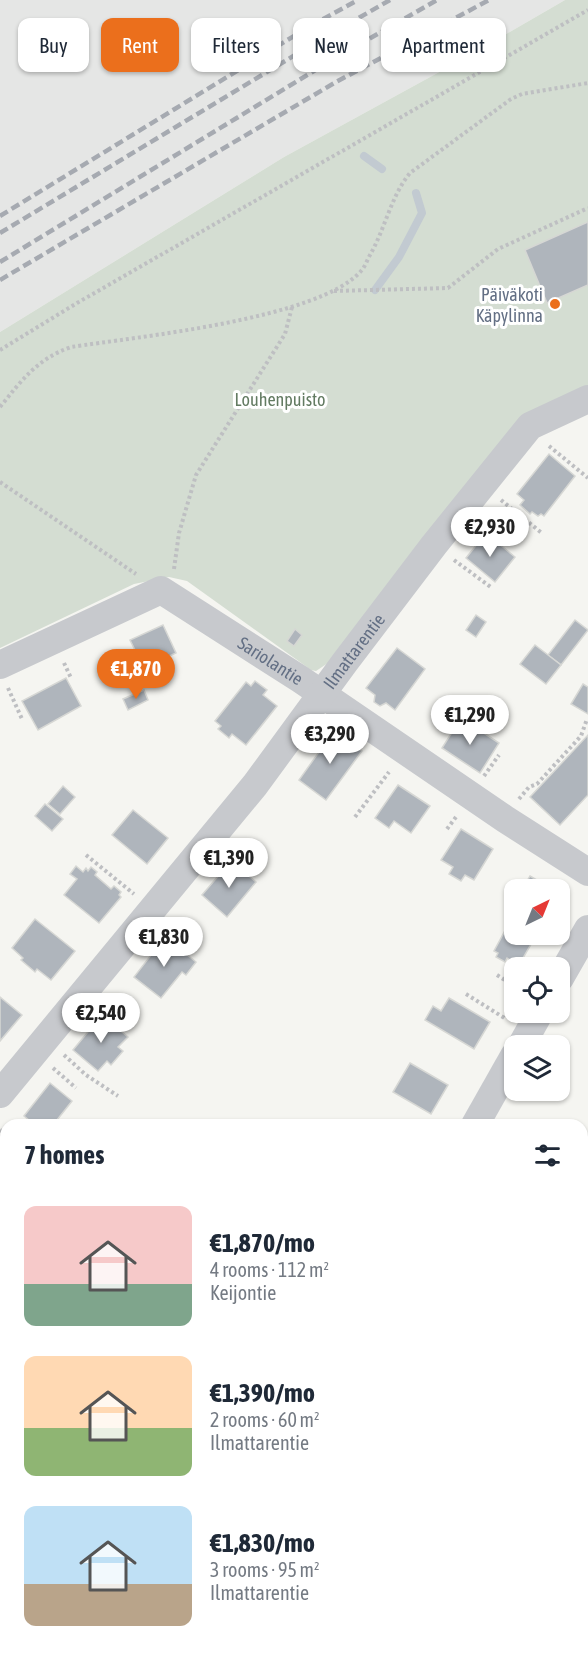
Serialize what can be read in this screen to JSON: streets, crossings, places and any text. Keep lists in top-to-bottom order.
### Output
{
  "streets": {
    "street": ["Ilmattarentie", "Sariolantie"]
  },
  "crossings": [
    ["Ilmattarentie", "Sariolantie"]
  ],
  "parks": ["Louhenpuisto"],
  "places": ["Päiväkoti Käpylinna"],
  "north": "top right",
  "page": {
    "chip": [
      "Buy",
      "Rent",
      "Filters",
      "New",
      "Apartment"
    ],
    "price": [
      "€2,930",
      "€1,870",
      "€1,290",
      "€3,290",
      "€1,390",
      "€1,830",
      "€2,540"
    ],
    "heading": "7 homes",
    "list": [
      {
        "name": "€1,870/mo",
        "note": "4 rooms · 112 m² · Keijontie"
      },
      {
        "name": "€1,390/mo",
        "note": "2 rooms · 60 m² · Ilmattarentie"
      },
      {
        "name": "€1,830/mo",
        "note": "3 rooms · 95 m² · Ilmattarentie"
      }
    ]
  }
}
